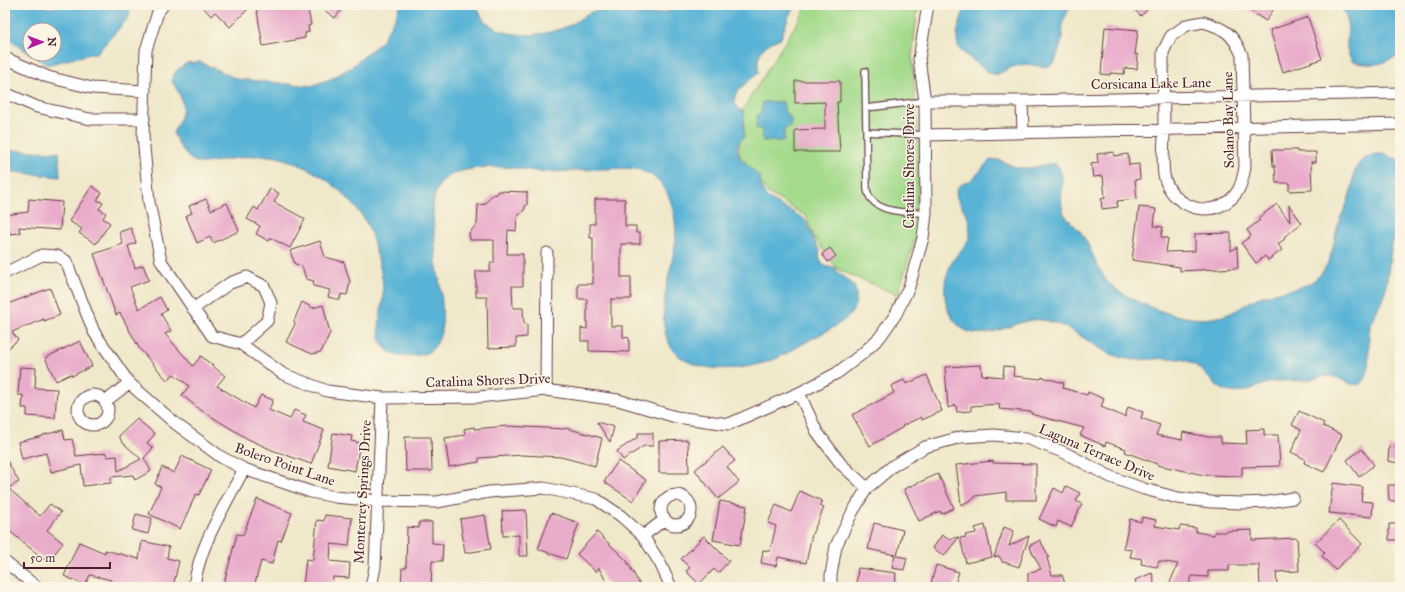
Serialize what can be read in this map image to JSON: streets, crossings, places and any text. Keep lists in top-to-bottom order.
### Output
{
  "streets": {
    "street": [
      "Corsicana Lake Lane",
      "Solano Bay Lane",
      "Catalina Shores Drive",
      "Laguna Terrace Drive",
      "Bolero Point Lane",
      "Monterrey Springs Drive"
    ]
  },
  "crossings": [
    ["Corsicana Lake Lane", "Solano Bay Lane"],
    ["Corsicana Lake Lane", "Catalina Shores Drive"],
    ["Catalina Shores Drive", "Monterrey Springs Drive"],
    ["Bolero Point Lane", "Monterrey Springs Drive"]
  ],
  "scale_bar": "50 m",
  "north": "right"
}
